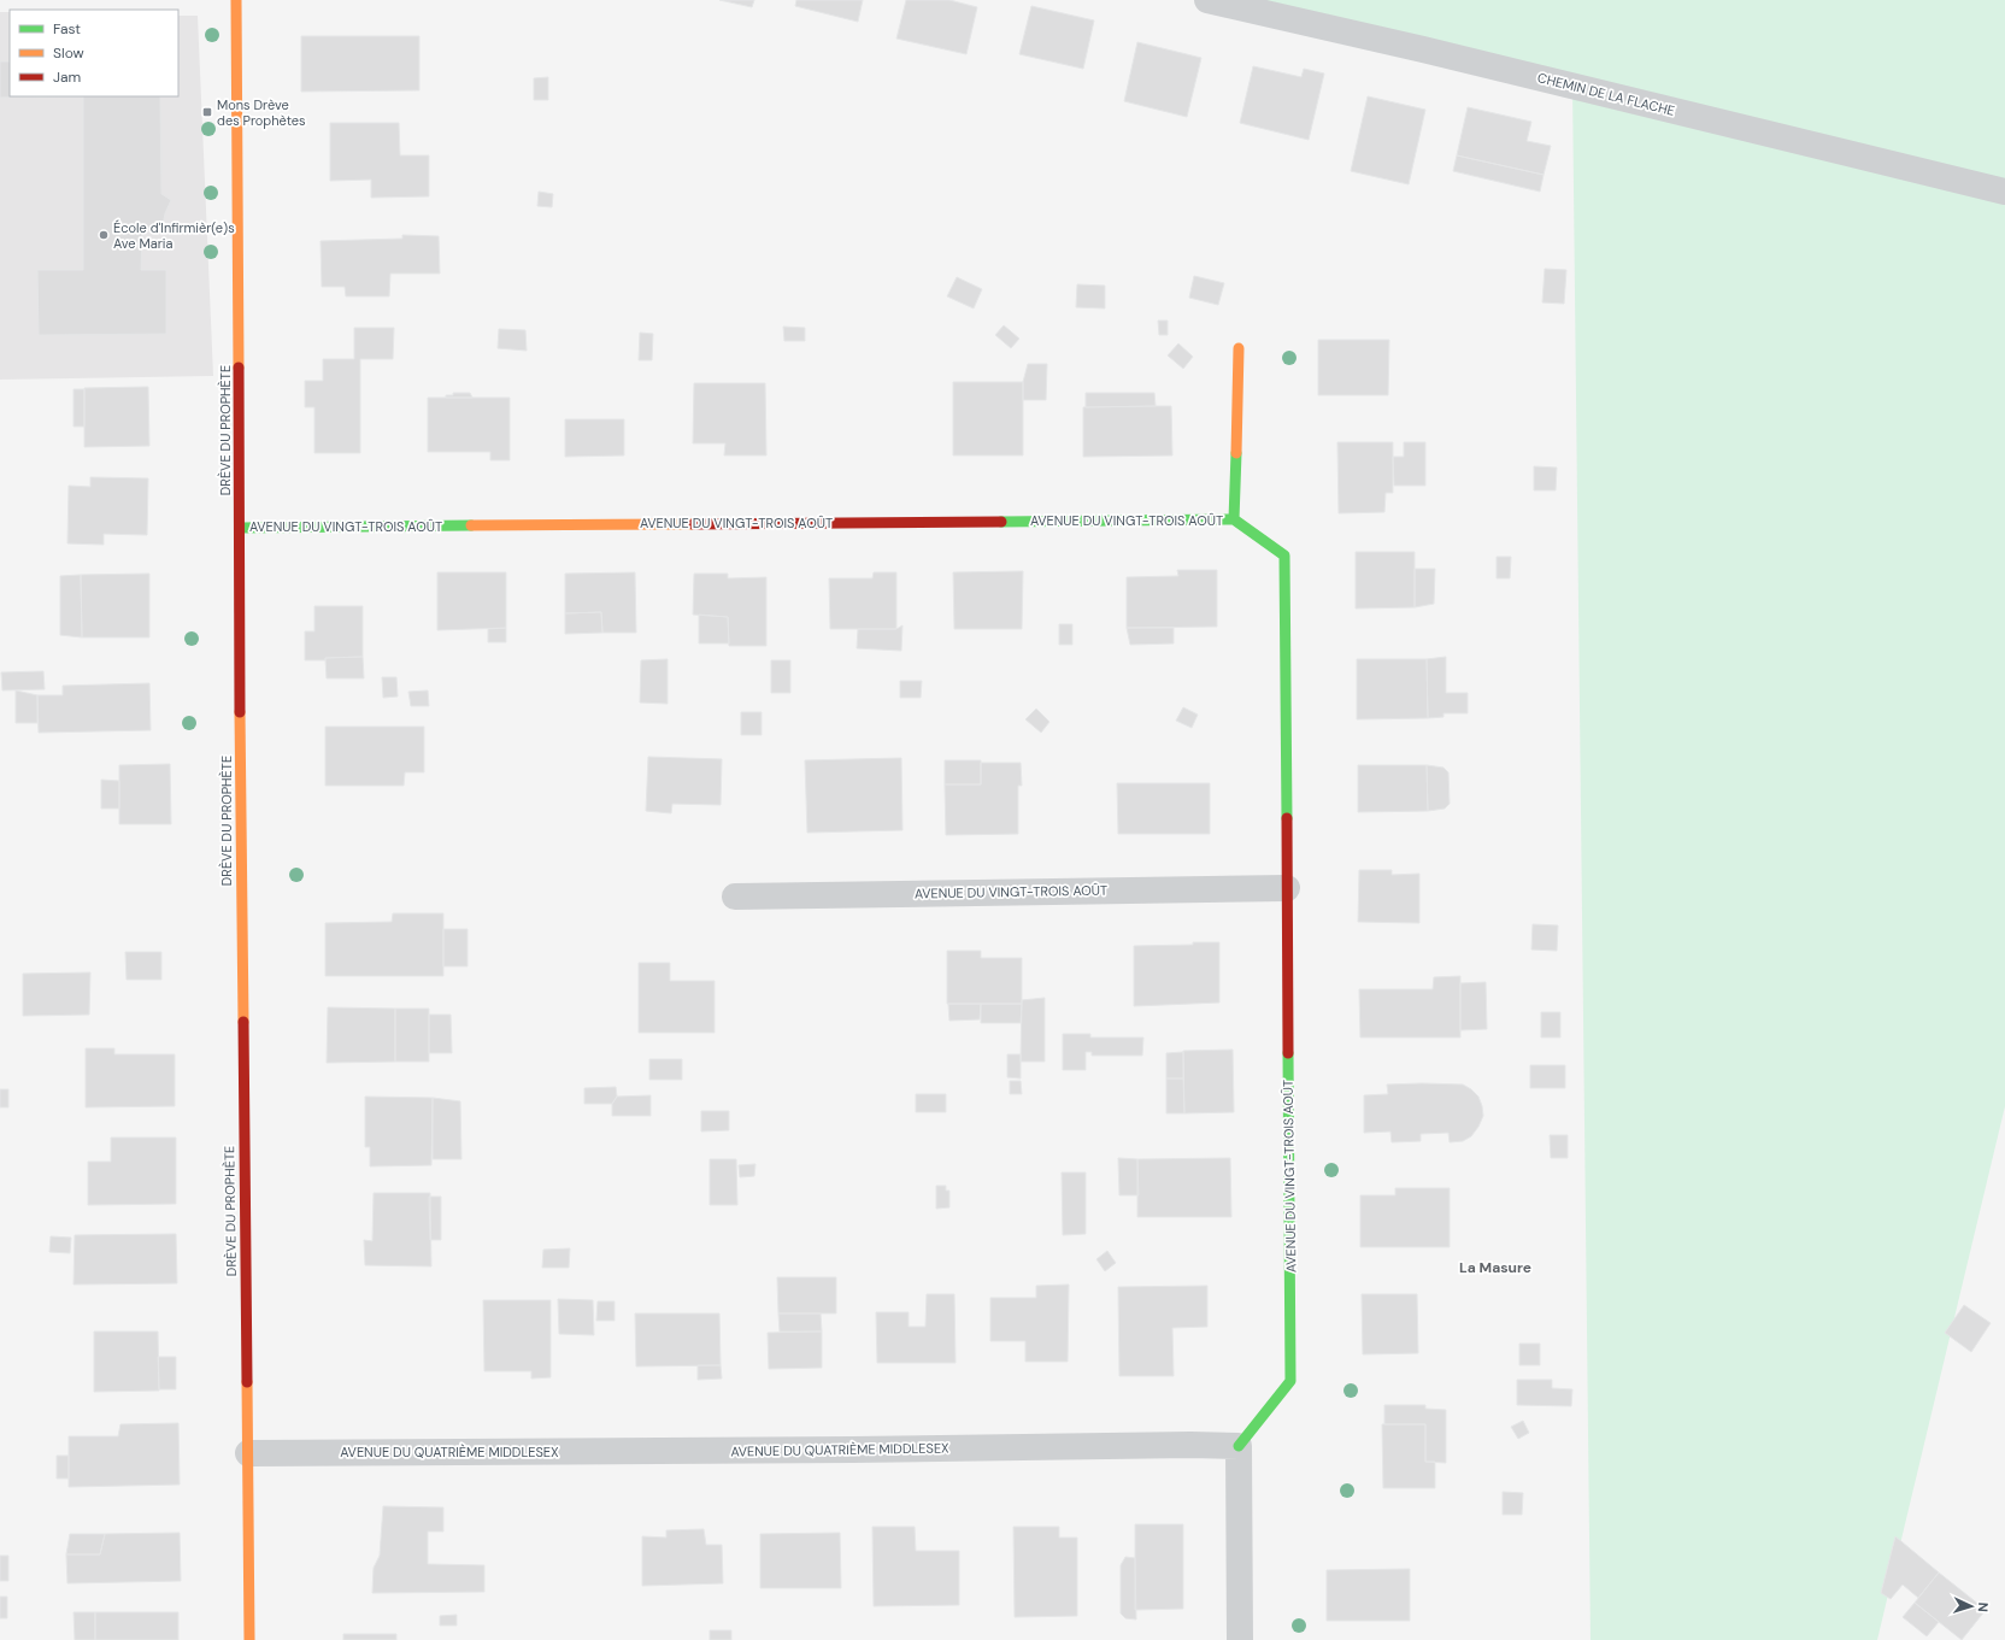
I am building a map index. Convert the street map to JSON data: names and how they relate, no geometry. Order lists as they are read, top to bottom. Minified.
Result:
{"streets":{"street":["CHEMIN DE LA FLACHE","DRÈVE DU PROPHÈTE","AVENUE DU VINGT-TROIS AOÛT","AVENUE DU QUATRIÈME MIDDLESEX"]},"crossings":[["DRÈVE DU PROPHÈTE","AVENUE DU VINGT-TROIS AOÛT"],["DRÈVE DU PROPHÈTE","AVENUE DU QUATRIÈME MIDDLESEX"],["AVENUE DU VINGT-TROIS AOÛT","AVENUE DU QUATRIÈME MIDDLESEX"]],"districts":["La Masure"],"places":{"transit":["Mons Drève des Prophètes"],"other":["École d'Infirmièr(e)s Ave Maria"]},"legend":["Fast","Slow","Jam"],"north":"right"}
